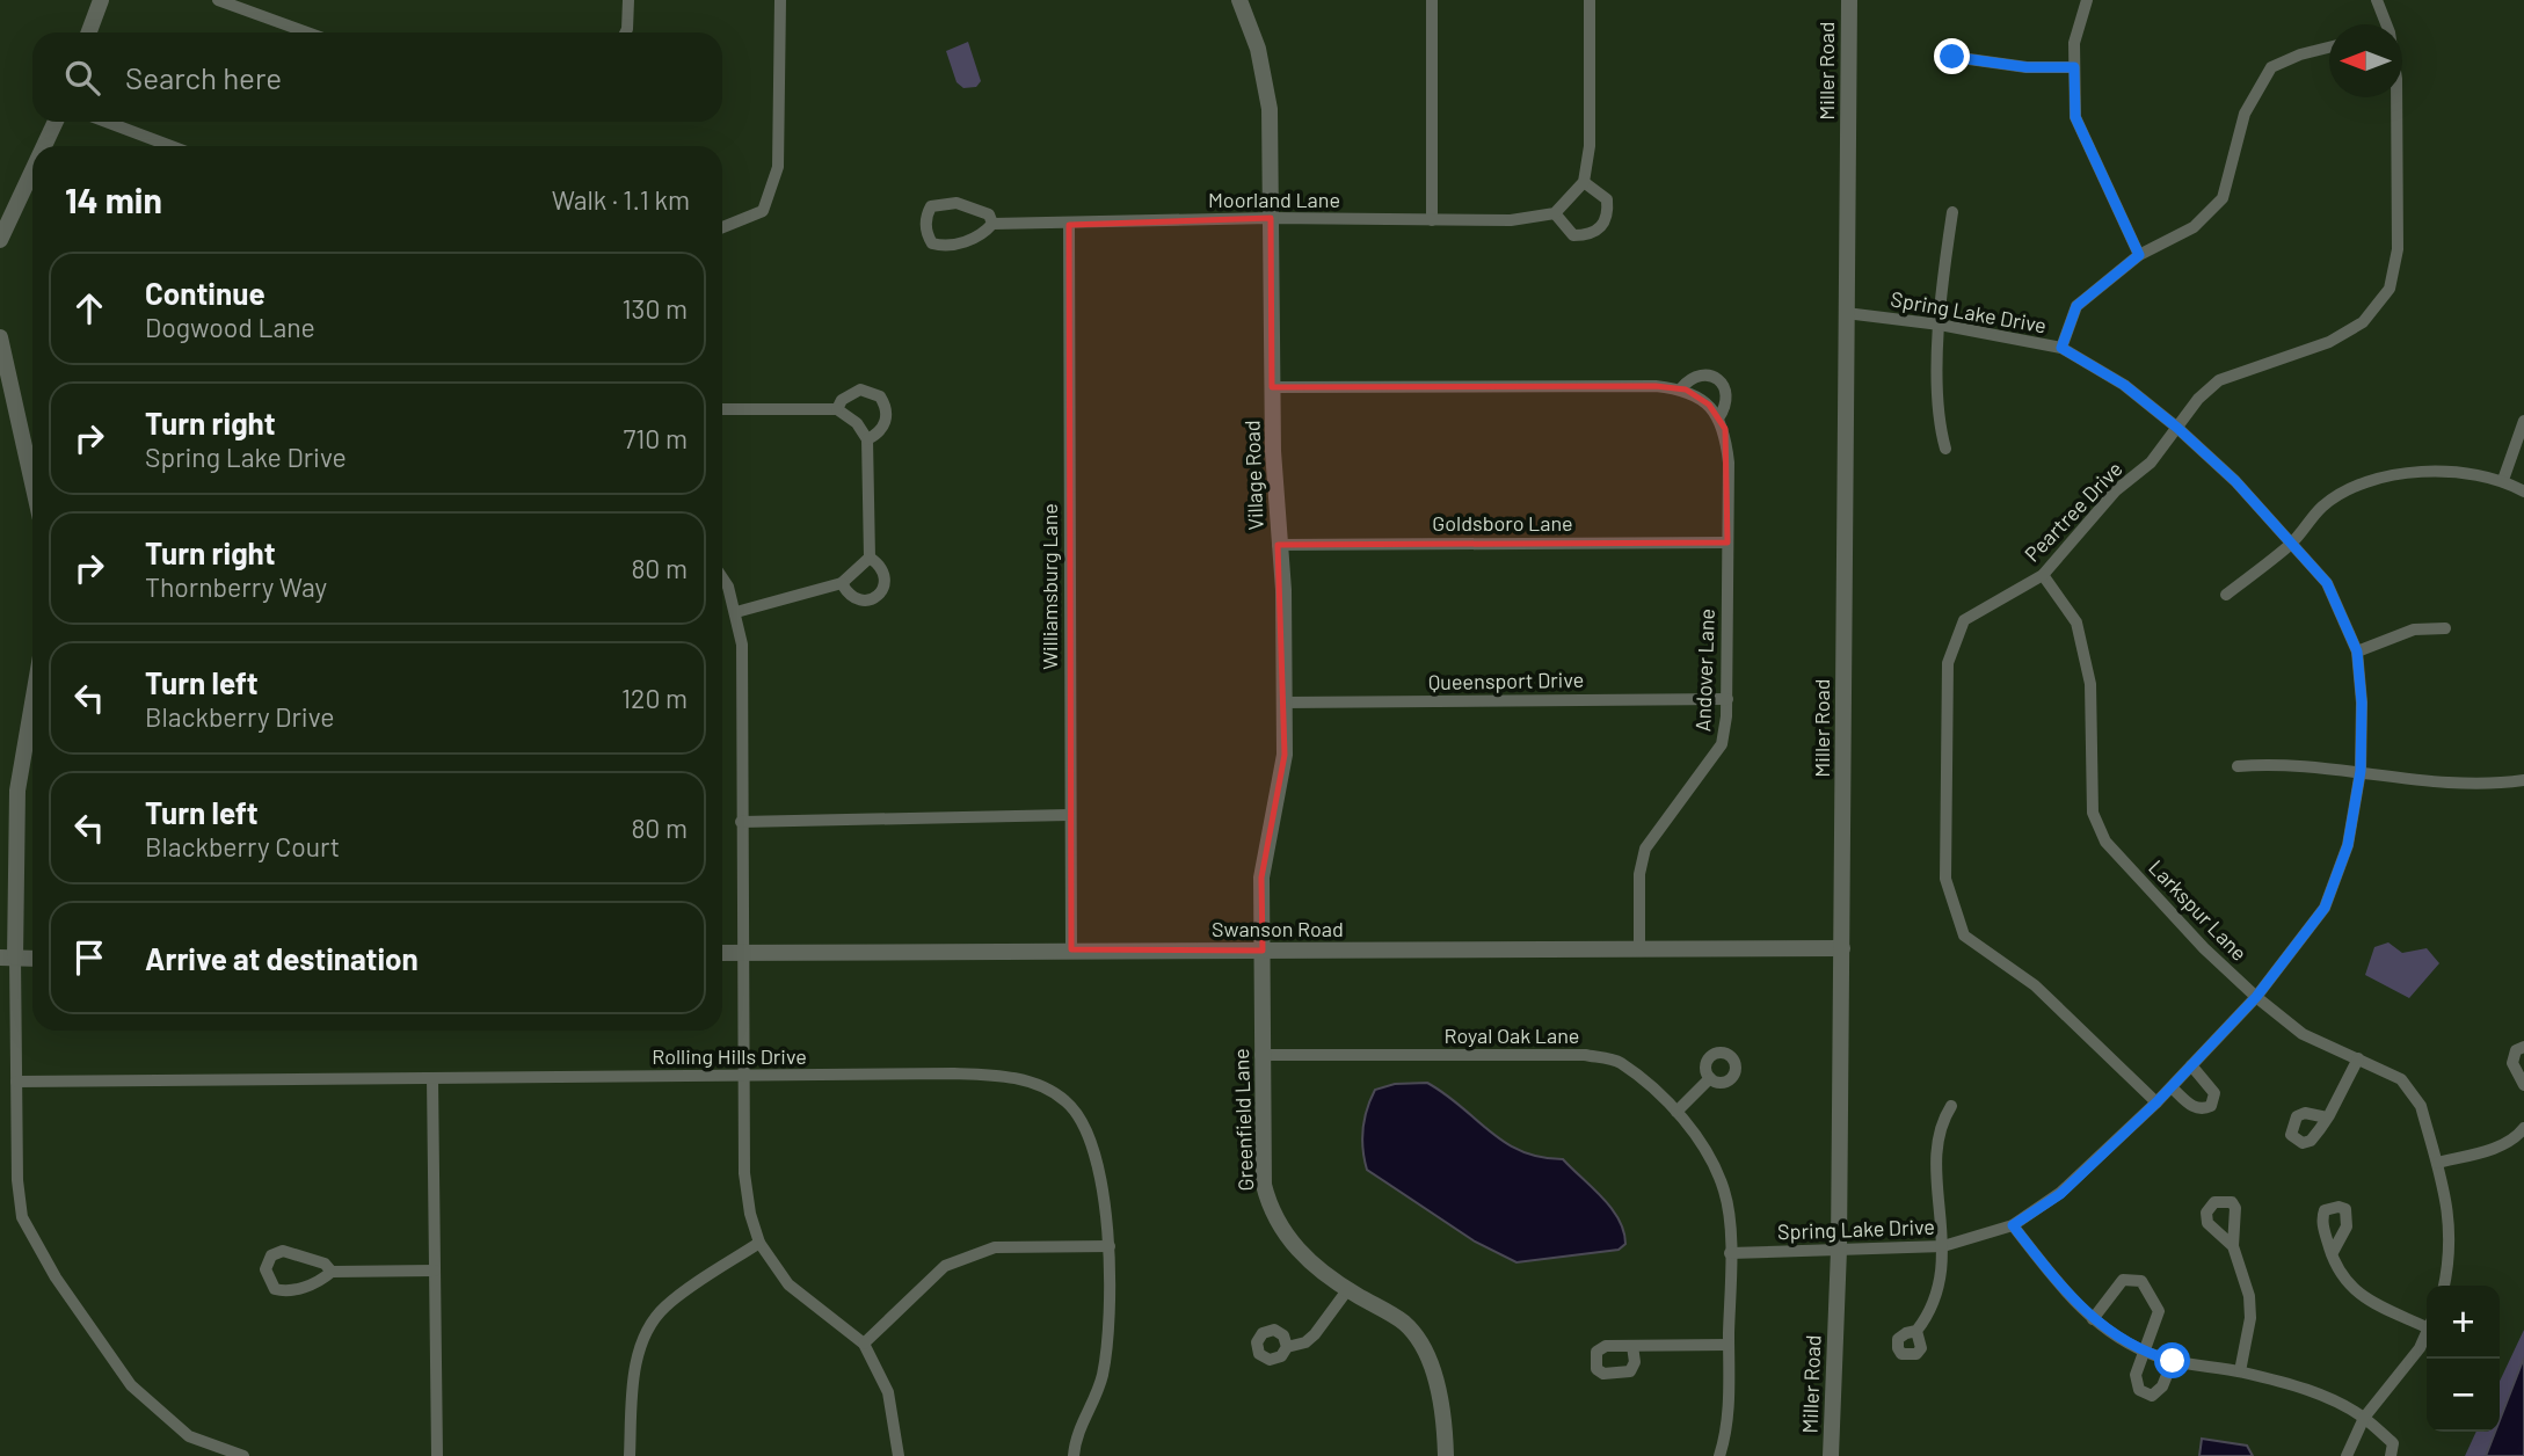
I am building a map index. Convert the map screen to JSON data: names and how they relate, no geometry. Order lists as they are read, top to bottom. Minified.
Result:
{"streets":{"street":["Miller Road","Moorland Lane","Spring Lake Drive","Village Road","Peartree Drive","Goldsboro Lane","Williamsburg Lane","Andover Lane","Queensport Drive","Larkspur Lane","Swanson Road","Royal Oak Lane","Rolling Hills Drive","Greenfield Lane"]},"crossings":[["Miller Road","Spring Lake Drive"],["Miller Road","Swanson Road"],["Moorland Lane","Village Road"],["Moorland Lane","Williamsburg Lane"],["Spring Lake Drive","Peartree Drive"],["Spring Lake Drive","Larkspur Lane"],["Spring Lake Drive","Royal Oak Lane"],["Village Road","Goldsboro Lane"],["Village Road","Andover Lane"],["Village Road","Queensport Drive"],["Village Road","Swanson Road"],["Village Road","Greenfield Lane"],["Peartree Drive","Larkspur Lane"],["Goldsboro Lane","Andover Lane"],["Williamsburg Lane","Swanson Road"],["Andover Lane","Queensport Drive"],["Andover Lane","Swanson Road"],["Swanson Road","Greenfield Lane"],["Royal Oak Lane","Greenfield Lane"]],"north":"left","page":{"search":"Search here","heading":["14 min","Walk · 1.1 km"],"list":[["Continue","Dogwood Lane","130 m"],["Turn right","Spring Lake Drive","710 m"],["Turn right","Thornberry Way","80 m"],["Turn left","Blackberry Drive","120 m"],["Turn left","Blackberry Court","80 m"],"Arrive at destination"],"map_buttons":["+","−"]}}
